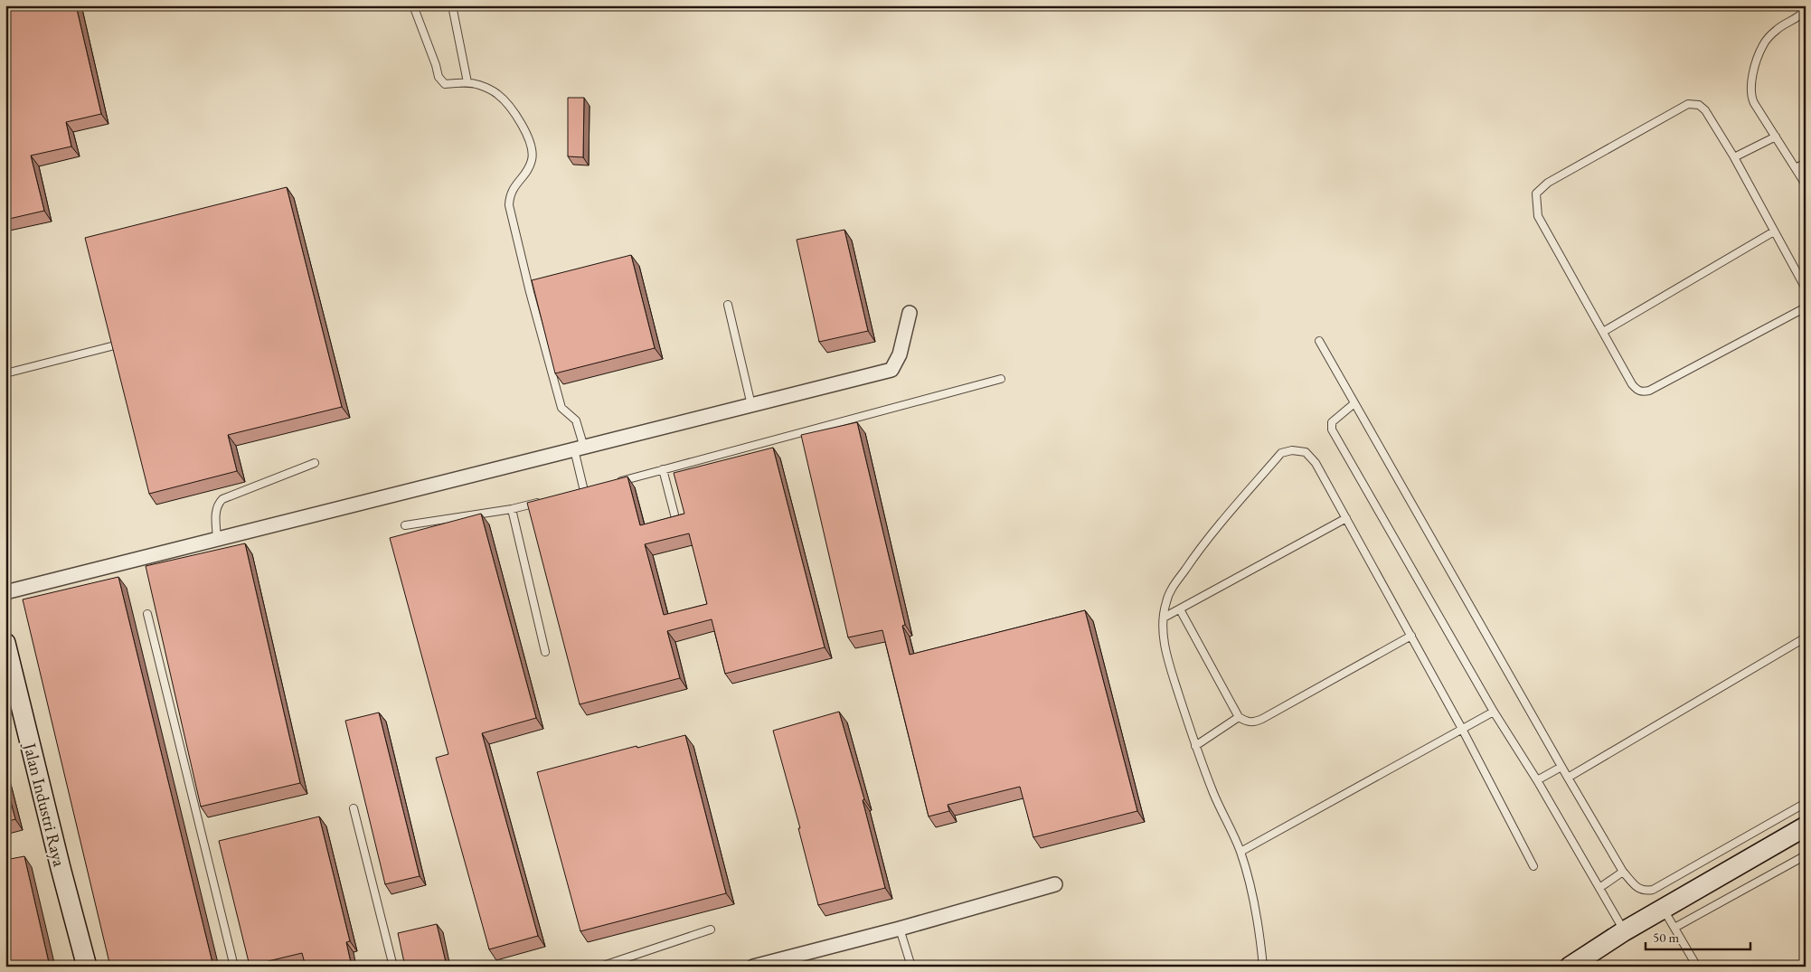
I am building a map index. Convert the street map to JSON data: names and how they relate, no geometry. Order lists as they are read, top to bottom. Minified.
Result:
{"streets":{"street":["Jalan Industri Raya"]},"scale_bar":"50 m"}
